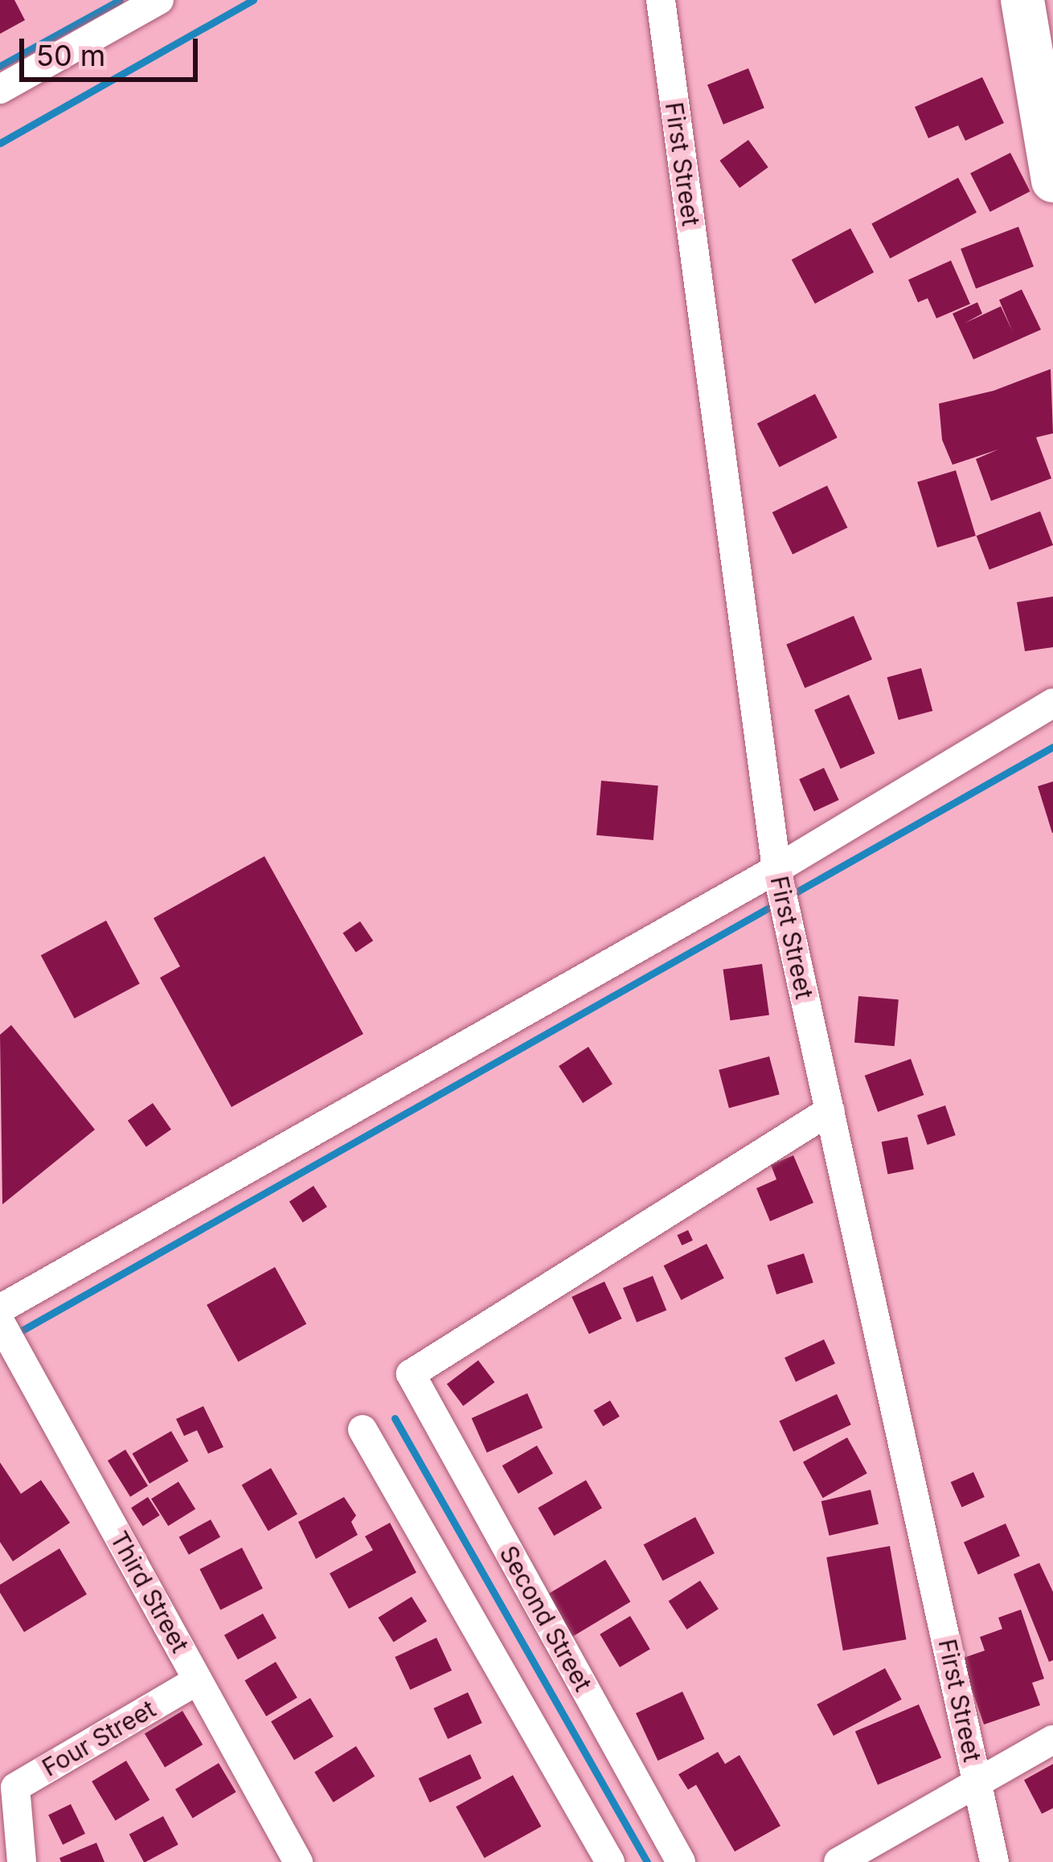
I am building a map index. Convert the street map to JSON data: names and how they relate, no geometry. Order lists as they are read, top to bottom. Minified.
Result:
{"streets":{"street":["First Street","Third Street","Second Street","Four Street"]},"crossings":[["First Street","Second Street"],["Third Street","Four Street"]],"scale_bar":"50 m"}
